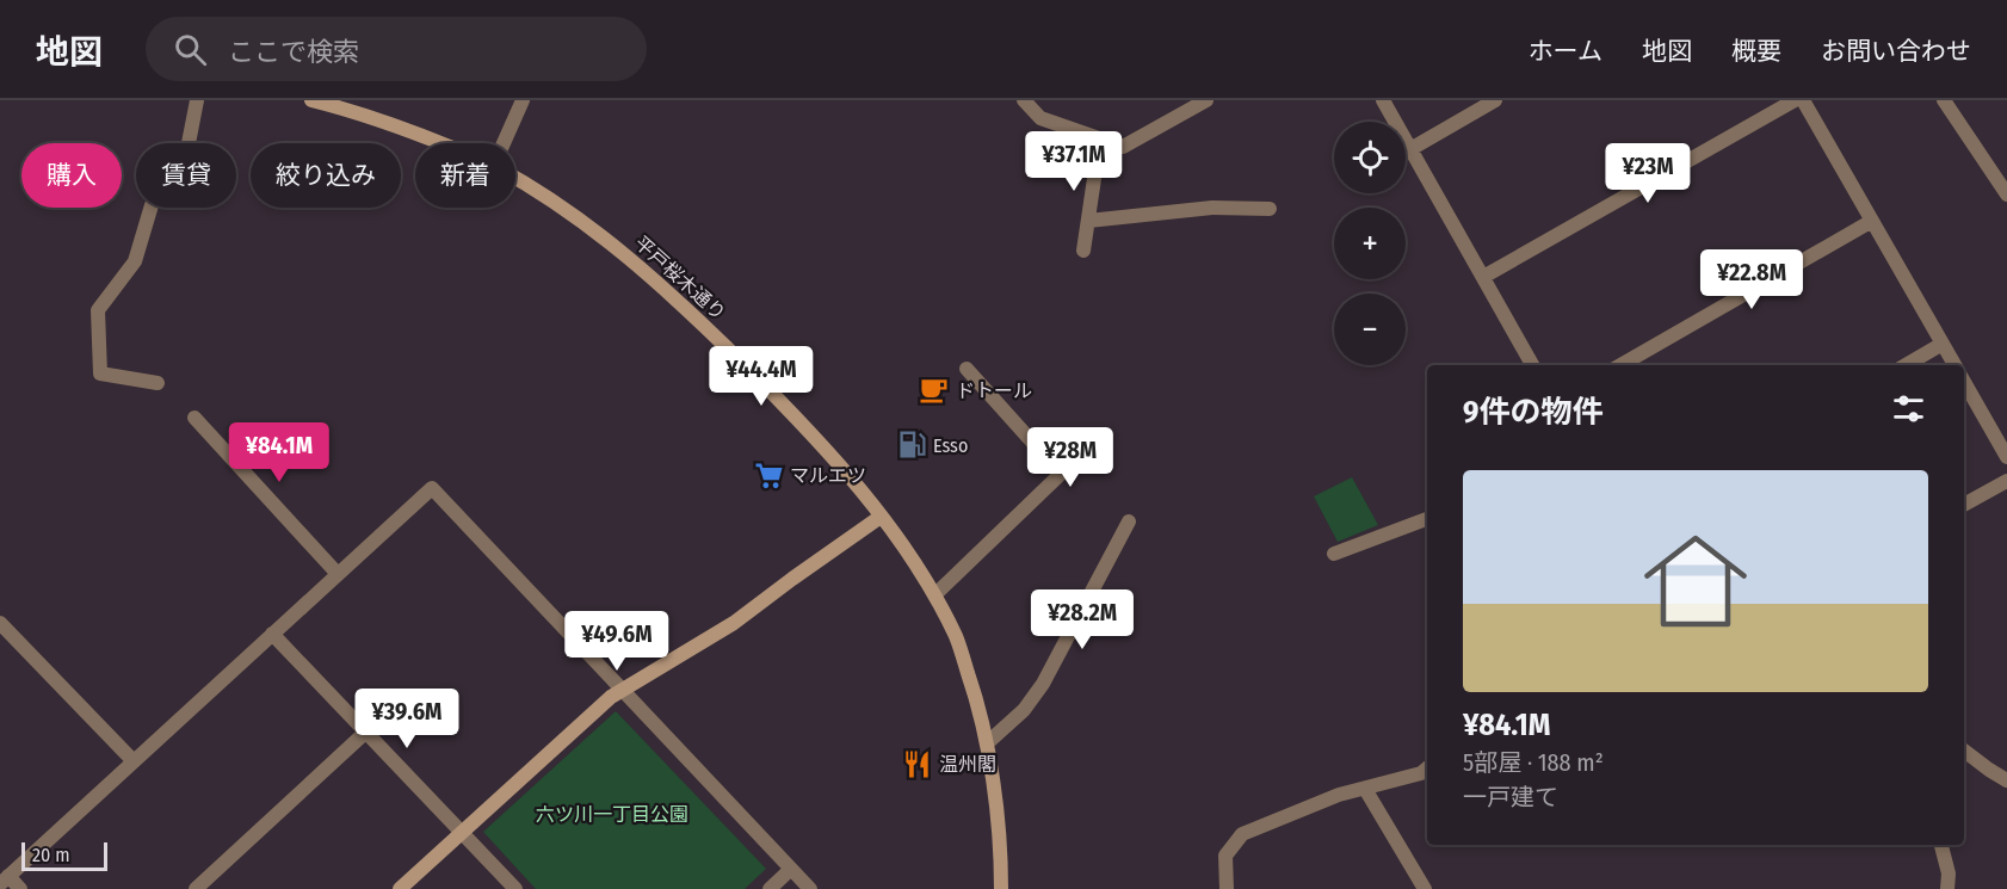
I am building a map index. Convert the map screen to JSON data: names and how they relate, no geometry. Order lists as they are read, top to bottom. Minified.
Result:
{"streets":{"main road":["平戸桜木通り"]},"parks":["六ツ川一丁目公園"],"places":{"cafe":["ドトール"],"fuel station":["Esso"],"supermarket":["マルエツ"],"restaurant":["温州閣"]},"scale_bar":"20 m","page":{"header":"地図","search":"ここで検索","nav":["ホーム","地図","概要","お問い合わせ"],"map_buttons":["+","−"],"price":["¥37.1M","¥23M","¥22.8M","¥44.4M","¥84.1M","¥28M","¥28.2M","¥49.6M","¥39.6M"],"chip":["購入","賃貸","絞り込み","新着"],"heading":"9件の物件","list":[{"name":"¥84.1M","note":"5部屋 · 188 m² · 一戸建て"}],"scale":"20 m"}}
